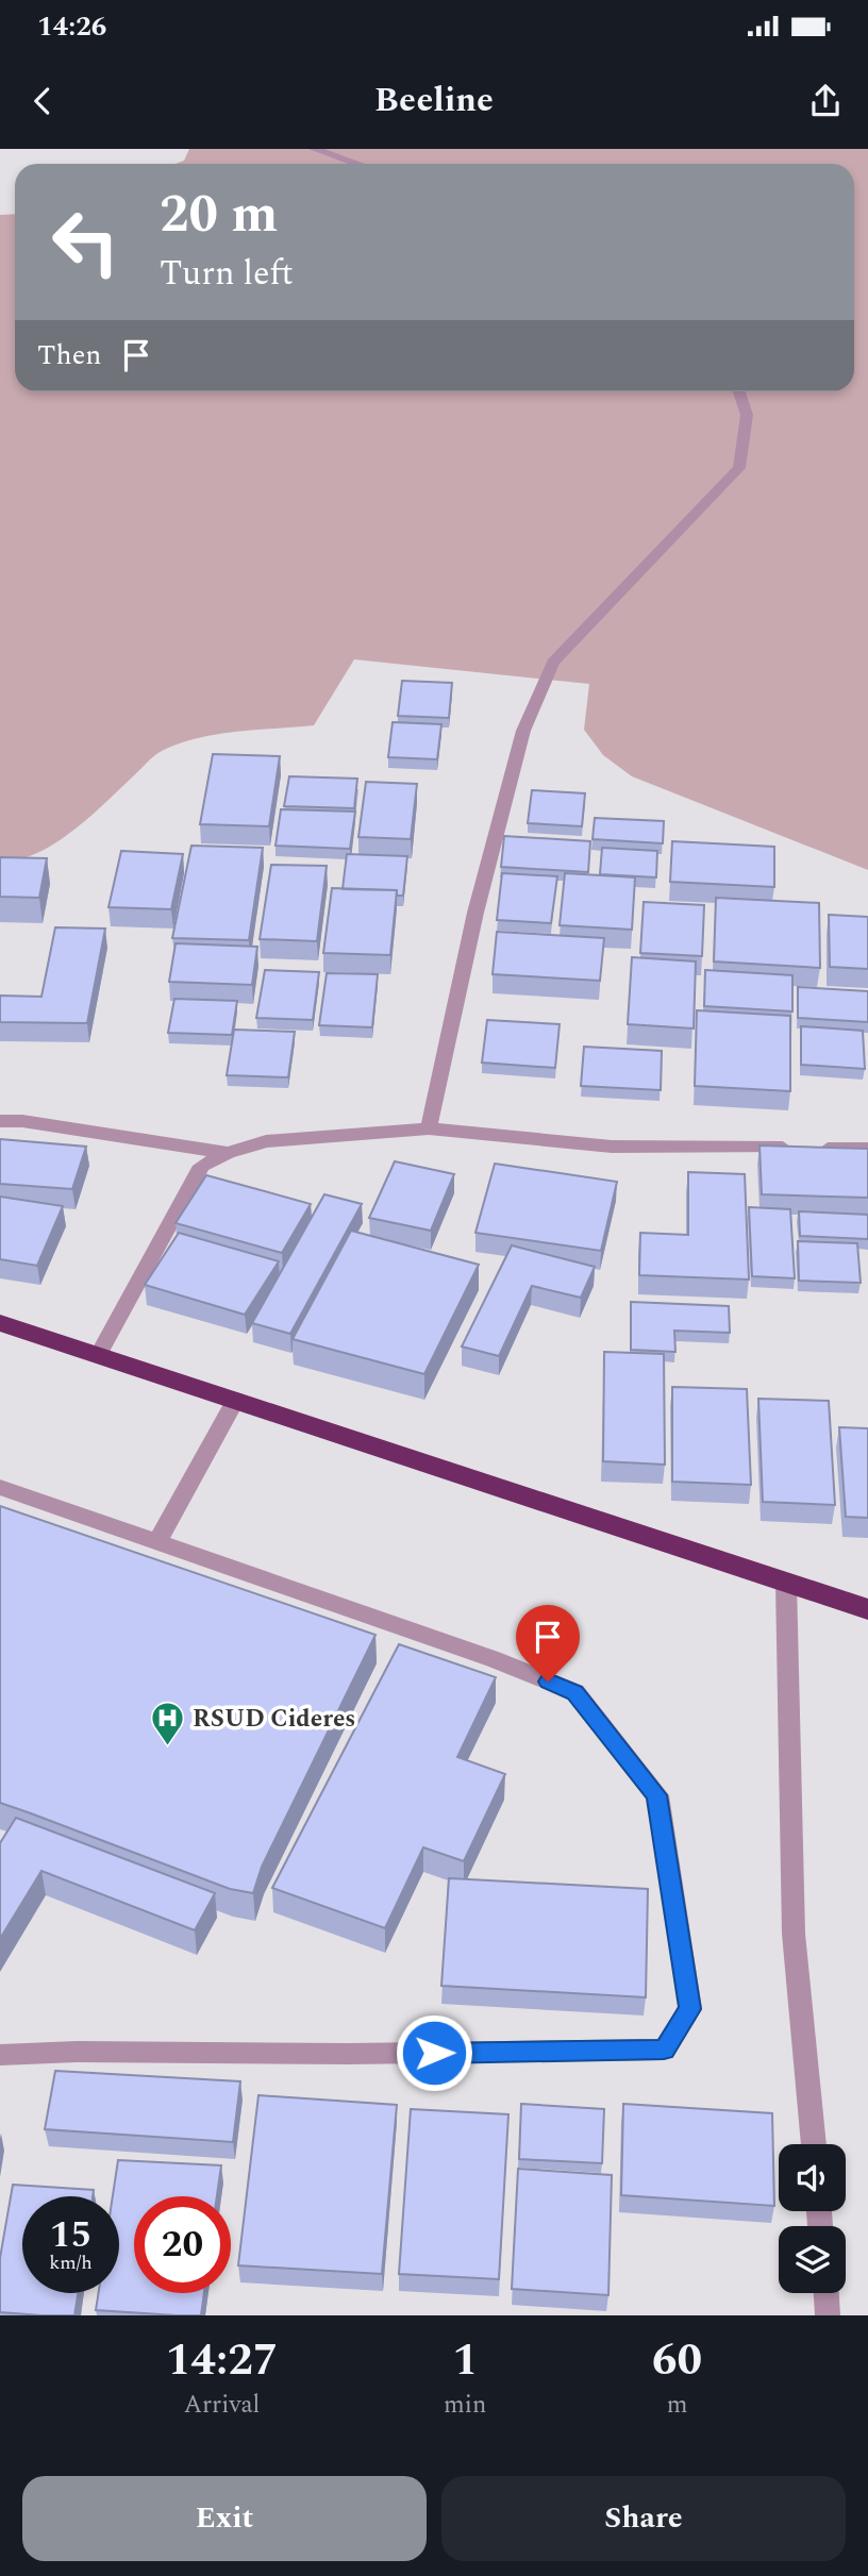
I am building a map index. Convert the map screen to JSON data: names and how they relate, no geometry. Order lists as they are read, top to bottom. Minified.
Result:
{"places":{"hospital":["RSUD Cideres"]},"page":{"status":"14:26","header":"Beeline","turn":["20 m","Turn left"],"then":"Then","speed":"15 km/h","limit":"20","eta":["14:27","Arrival","1","min","60","m"],"buttons":["Exit","Share"]}}
